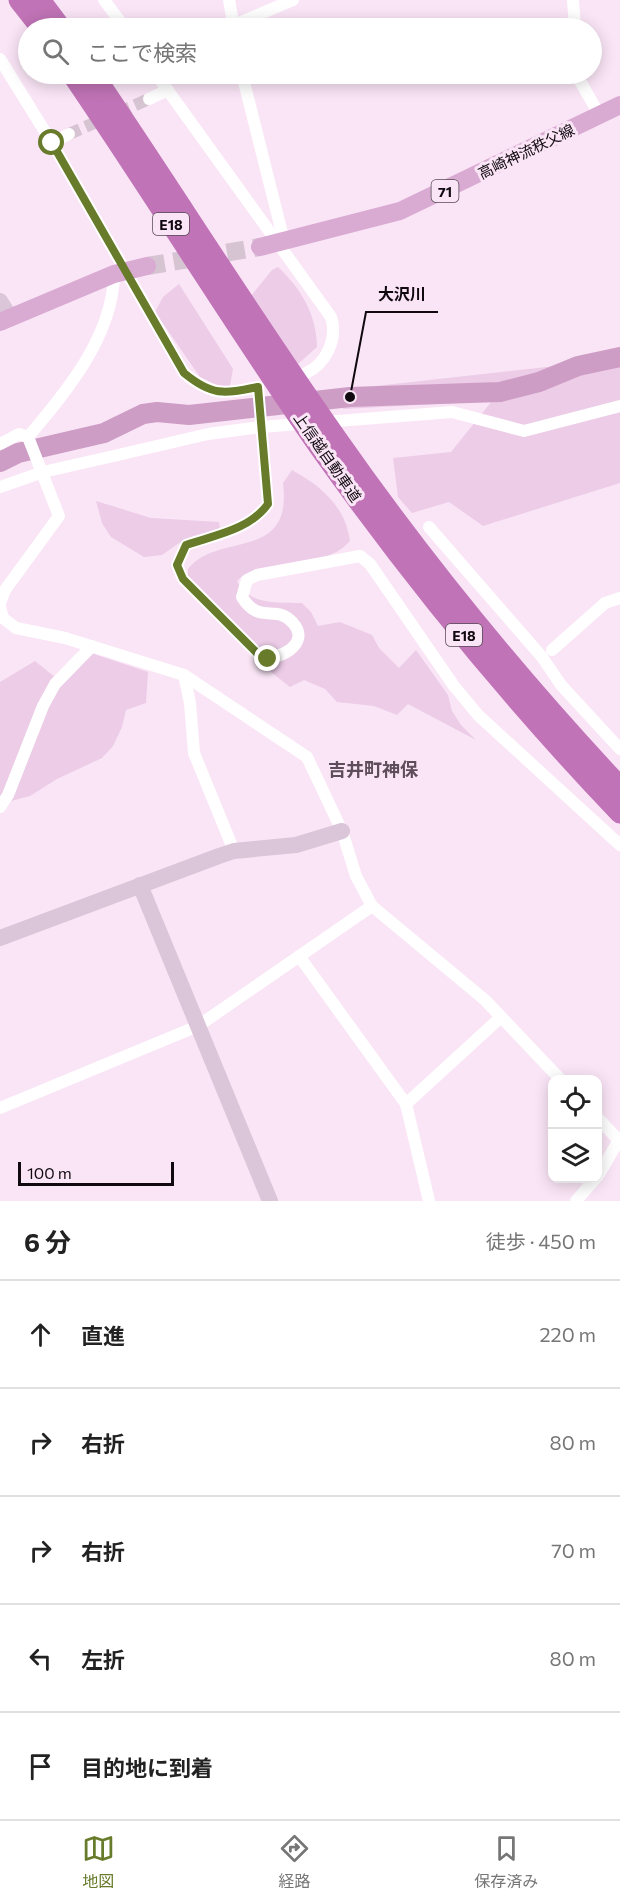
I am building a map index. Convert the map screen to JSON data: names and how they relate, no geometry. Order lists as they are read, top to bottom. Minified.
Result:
{"streets":{"highway":["E18","上信越自動車道"],"main road":["高崎神流秩父線","71"]},"districts":["吉井町神保"],"places":["大沢川"],"scale_bar":"100 m","page":{"search":"ここで検索","scale":"100 m","heading":["6 分","徒歩 · 450 m"],"list":[["直進","220 m"],["右折","80 m"],["右折","70 m"],["左折","80 m"],"目的地に到着"],"nav":["地図","経路","保存済み"]}}
